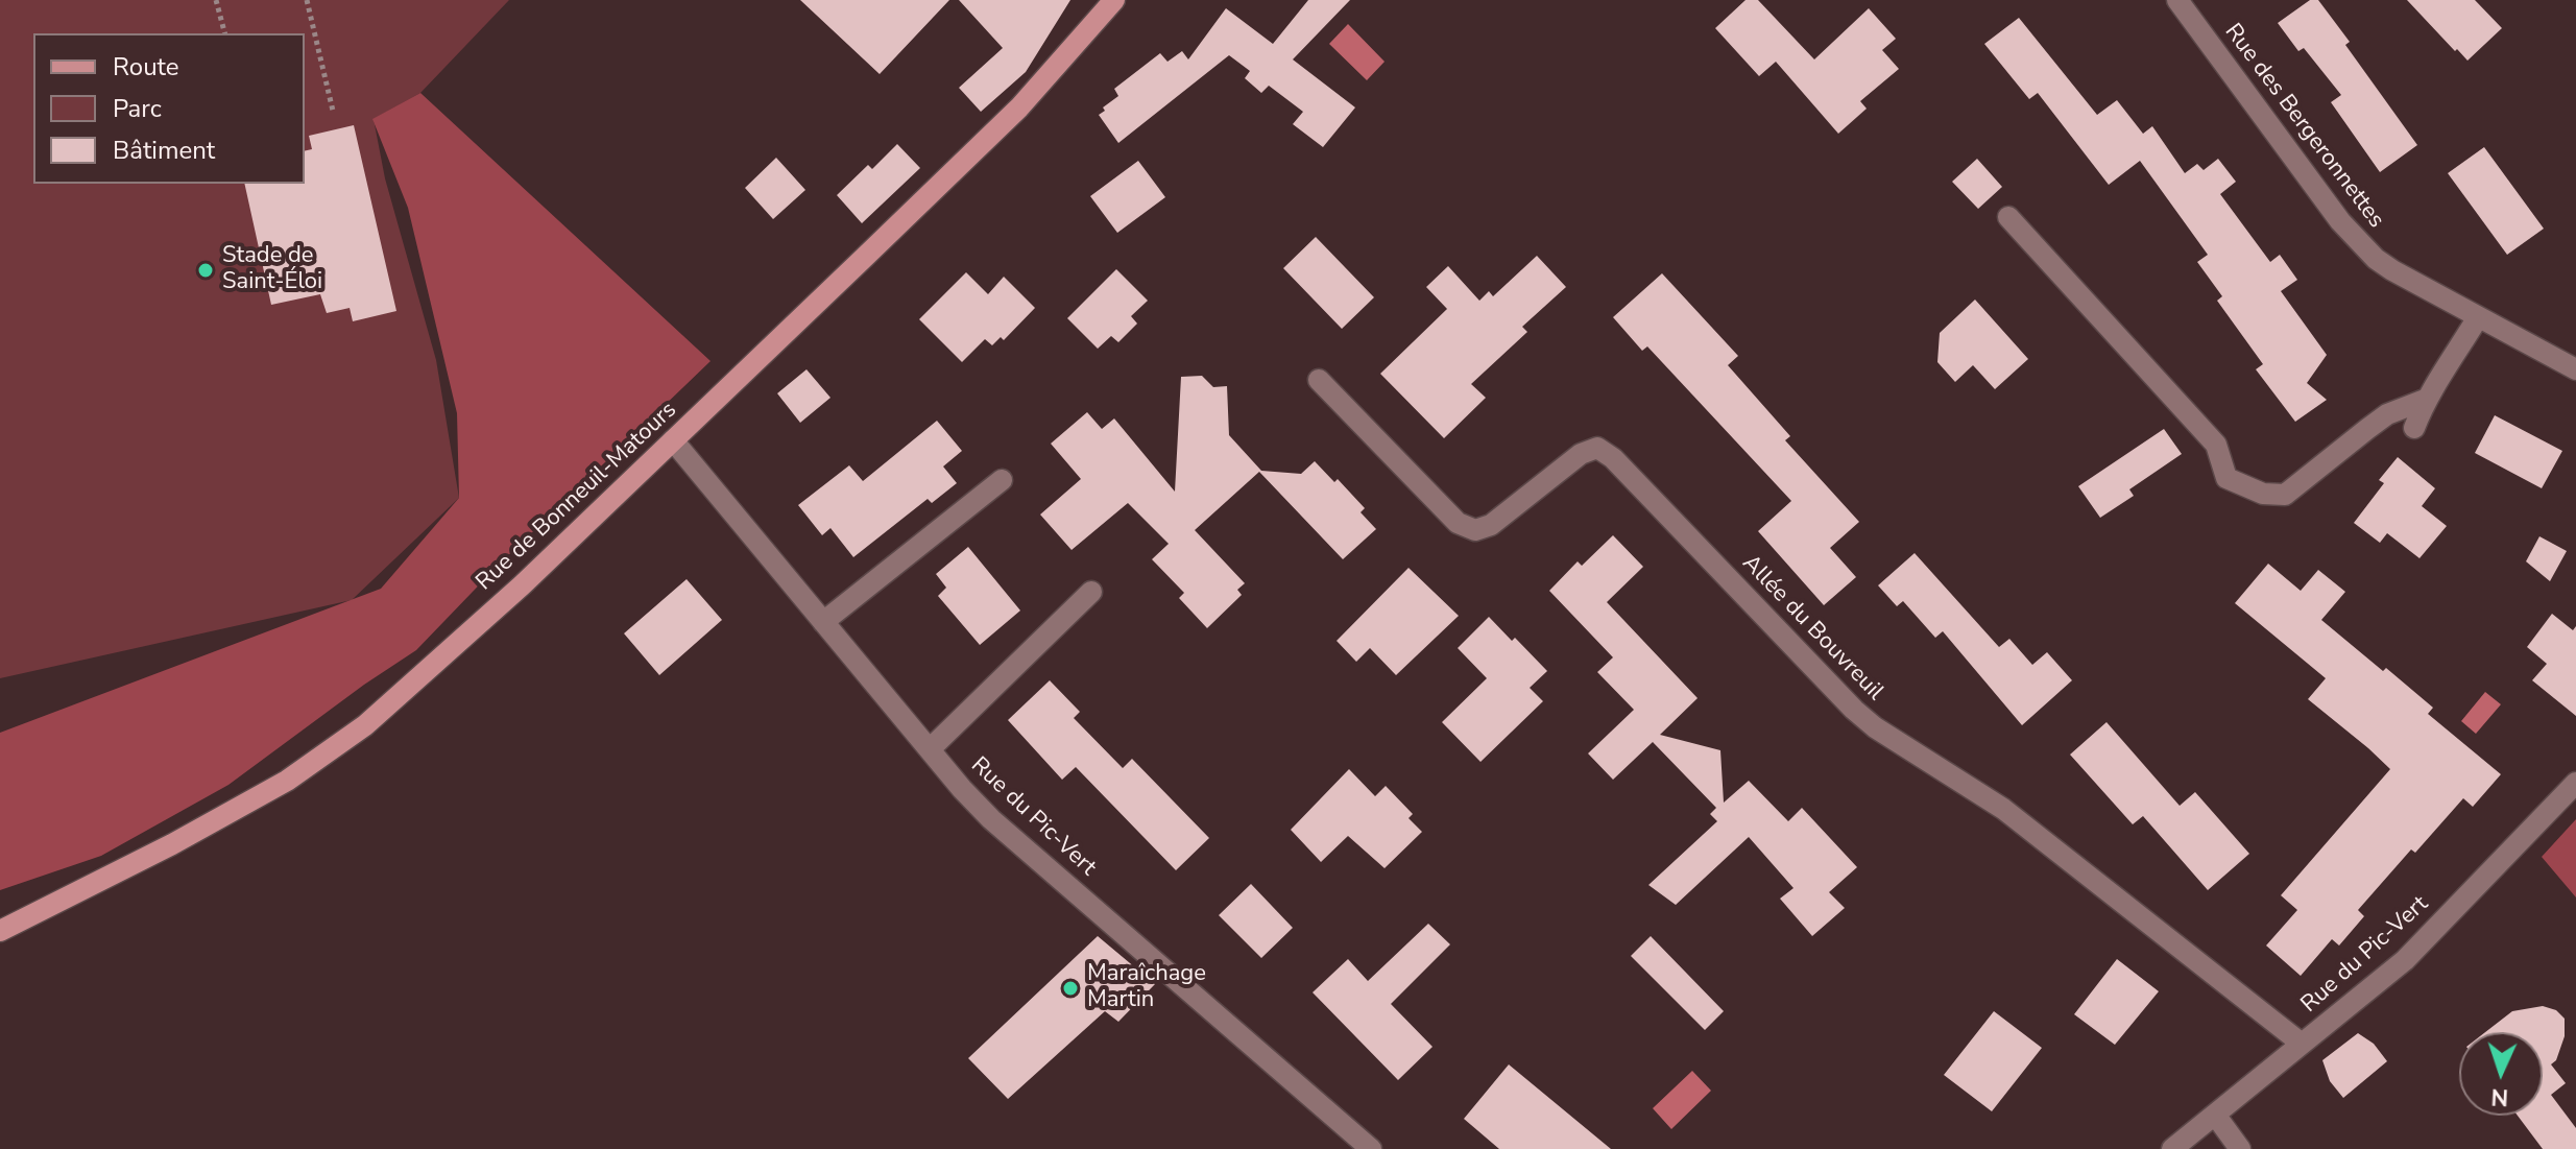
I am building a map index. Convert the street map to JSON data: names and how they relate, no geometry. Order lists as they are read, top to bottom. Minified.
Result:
{"streets":{"main road":["Rue de Bonneuil-Matours"],"street":["Rue des Bergeronnettes","Allée du Bouvreuil","Rue du Pic-Vert"]},"crossings":[["Rue de Bonneuil-Matours","Rue du Pic-Vert"],["Allée du Bouvreuil","Rue du Pic-Vert"]],"places":["Stade de Saint-Éloi","Maraîchage Martin"],"legend":["Route","Parc","Bâtiment"],"north":"bottom"}
